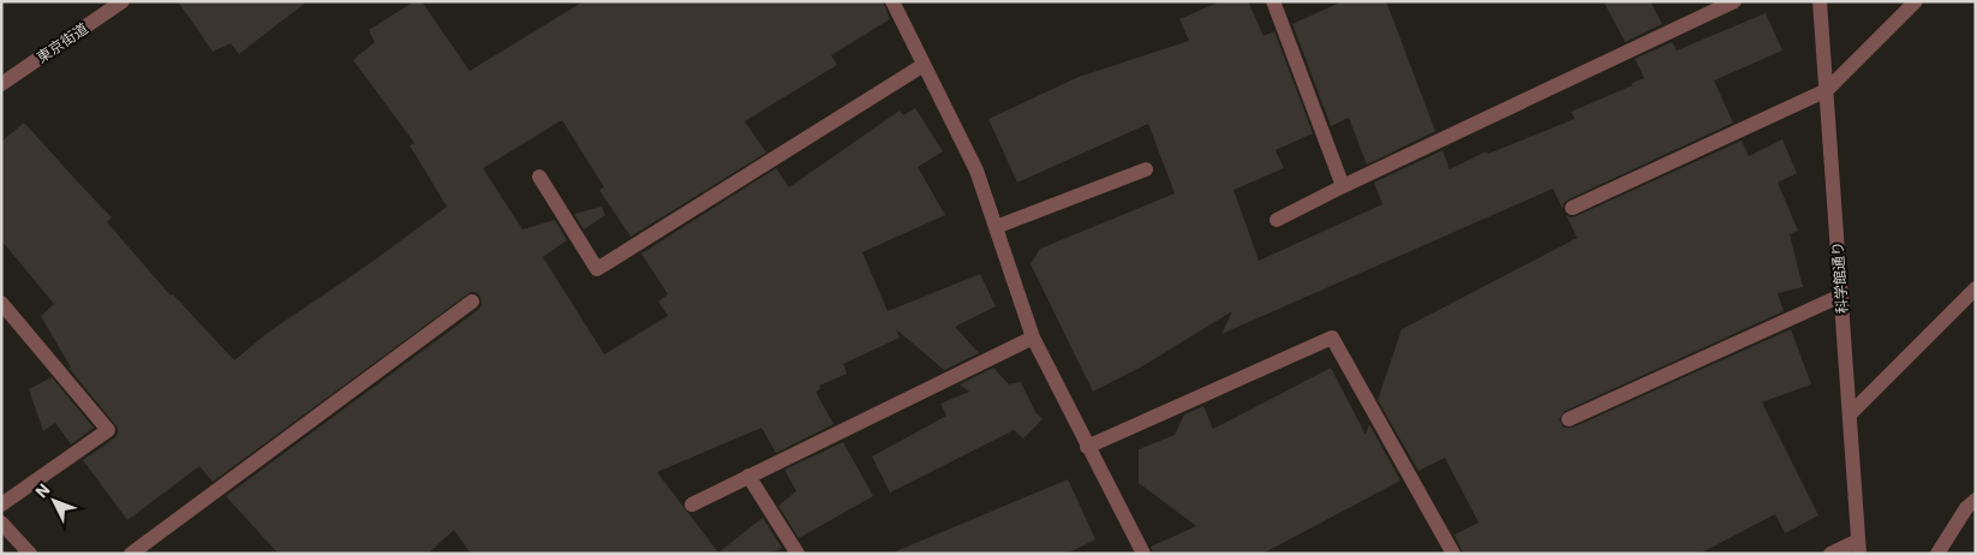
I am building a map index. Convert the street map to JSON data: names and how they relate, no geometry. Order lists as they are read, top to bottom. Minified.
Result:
{"streets":{"street":["東京街道","科学館通り"]},"north":"top left"}
